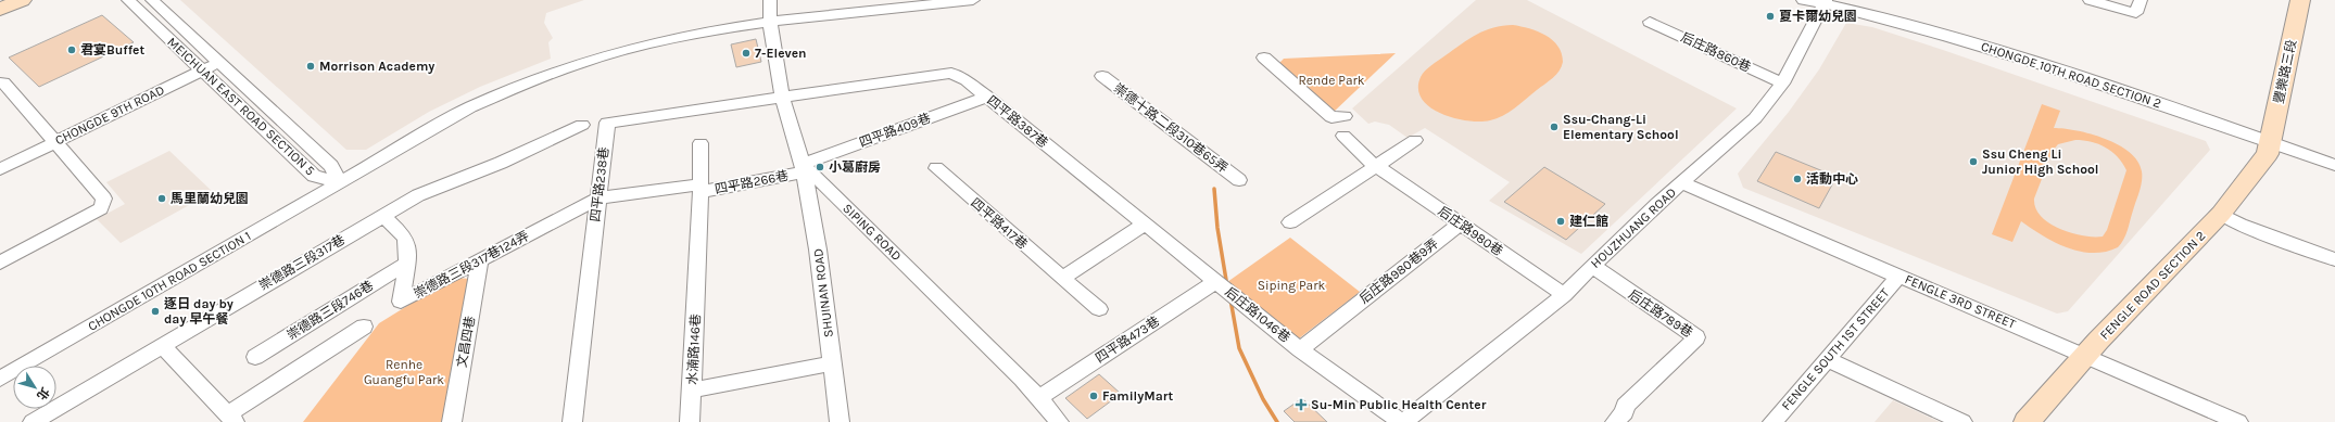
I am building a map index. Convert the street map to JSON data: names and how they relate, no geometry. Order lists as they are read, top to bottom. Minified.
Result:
{"streets":{"street":["后庄路860巷","豐樂路三段","CHONGDE 10TH ROAD SECTION 2","MEICHUAN EAST ROAD SECTION 5","CHONGDE 9TH ROAD","四平路387巷","崇德十路二段310巷65弄","四平路409巷","四平路266巷","四平路238巷","四平路417巷","HOUZHUANG ROAD","后庄路980巷","SIPING ROAD","崇德路三段317巷","崇德路三段317巷124弄","后庄路980巷9弄","CHONGDE 10TH ROAD SECTION 1","FENGLE ROAD SECTION 2","SHUINAN ROAD","FENGLE 3RD STREET","崇德路三段746巷","后庄路789巷","后庄路1046巷","四平路473巷","文昌四巷","水湳路146巷","FENGLE SOUTH 1ST STREET"]},"crossings":[["后庄路860巷","HOUZHUANG ROAD"],["豐樂路三段","CHONGDE 10TH ROAD SECTION 2"],["豐樂路三段","FENGLE ROAD SECTION 2"],["CHONGDE 10TH ROAD SECTION 2","HOUZHUANG ROAD"],["CHONGDE 10TH ROAD SECTION 2","FENGLE ROAD SECTION 2"],["MEICHUAN EAST ROAD SECTION 5","CHONGDE 9TH ROAD"],["MEICHUAN EAST ROAD SECTION 5","CHONGDE 10TH ROAD SECTION 1"],["四平路387巷","四平路409巷"],["四平路387巷","四平路238巷"],["四平路387巷","SIPING ROAD"],["四平路387巷","后庄路1046巷"],["四平路387巷","四平路473巷"],["四平路409巷","四平路266巷"],["四平路409巷","SIPING ROAD"],["四平路409巷","SHUINAN ROAD"],["四平路266巷","四平路238巷"],["四平路266巷","SIPING ROAD"],["四平路266巷","崇德路三段317巷124弄"],["四平路266巷","SHUINAN ROAD"],["四平路266巷","水湳路146巷"],["四平路238巷","SIPING ROAD"],["四平路238巷","崇德路三段317巷124弄"],["HOUZHUANG ROAD","后庄路980巷"],["HOUZHUANG ROAD","FENGLE 3RD STREET"],["HOUZHUANG ROAD","后庄路789巷"],["HOUZHUANG ROAD","后庄路1046巷"],["后庄路980巷","后庄路980巷9弄"],["SIPING ROAD","SHUINAN ROAD"],["SIPING ROAD","四平路473巷"],["崇德路三段317巷124弄","崇德路三段746巷"],["崇德路三段317巷124弄","文昌四巷"],["后庄路980巷9弄","后庄路1046巷"],["FENGLE ROAD SECTION 2","FENGLE 3RD STREET"],["SHUINAN ROAD","水湳路146巷"],["FENGLE 3RD STREET","FENGLE SOUTH 1ST STREET"],["后庄路1046巷","四平路473巷"]],"parks":["Rende Park","Siping Park","Renhe Guangfu Park"],"places":{"other":["夏卡爾幼兒園","君宴Buffet","7-Eleven","Morrison Academy","Ssu-Chang-Li Elementary School","Ssu Cheng Li Junior High School","小葛廚房","活動中心","馬里蘭幼兒園","建仁館","逐日 day by day 早午餐","FamilyMart"],"health":["Su-Min Public Health Center"]},"north":"bottom right"}
